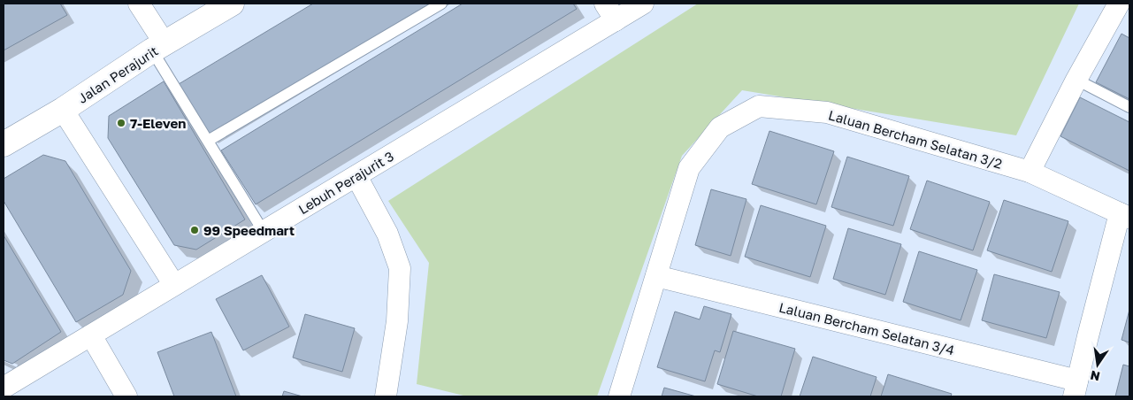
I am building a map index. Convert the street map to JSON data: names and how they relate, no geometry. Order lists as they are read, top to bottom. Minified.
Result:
{"streets":{"street":["Jalan Perajurit","Laluan Bercham Selatan 3/2","Lebuh Perajurit 3","Laluan Bercham Selatan 3/4"]},"crossings":[["Laluan Bercham Selatan 3/2","Laluan Bercham Selatan 3/4"]],"places":["7-Eleven","99 Speedmart"],"north":"bottom"}
